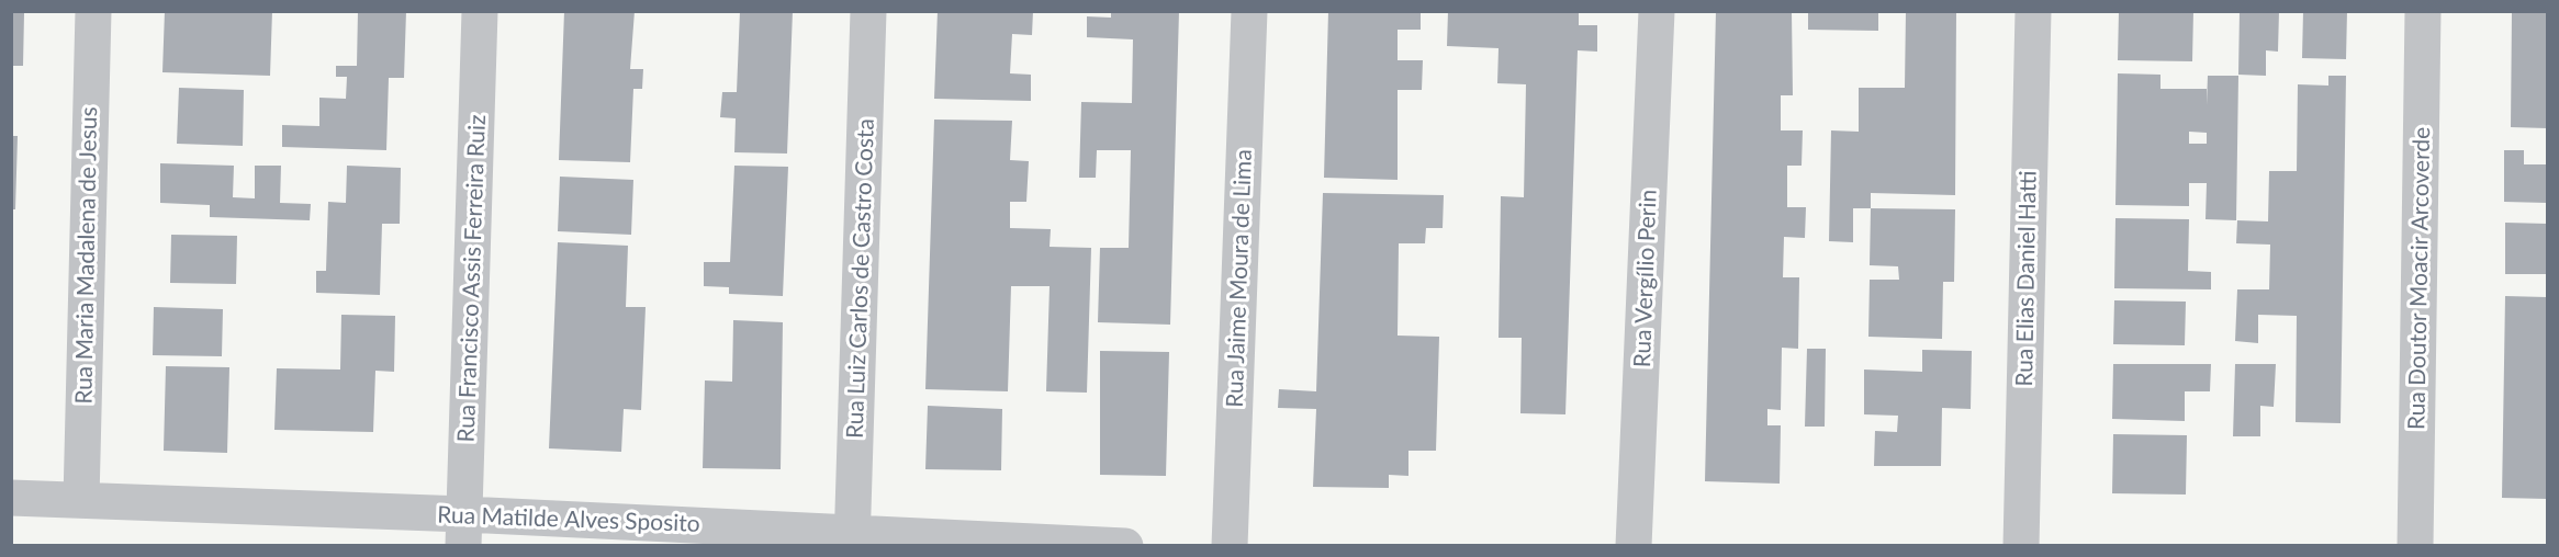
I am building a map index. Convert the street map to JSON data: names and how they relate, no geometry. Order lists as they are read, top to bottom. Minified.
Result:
{"streets":{"street":["Rua Maria Madalena de Jesus","Rua Francisco Assis Ferreira Ruiz","Rua Luiz Carlos de Castro Costa","Rua Jaime Moura de Lima","Rua Vergílio Perin","Rua Elias Daniel Hatti","Rua Doutor Moacir Arcoverde","Rua Matilde Alves Sposito"]},"crossings":[["Rua Maria Madalena de Jesus","Rua Matilde Alves Sposito"],["Rua Francisco Assis Ferreira Ruiz","Rua Matilde Alves Sposito"],["Rua Luiz Carlos de Castro Costa","Rua Matilde Alves Sposito"]]}
